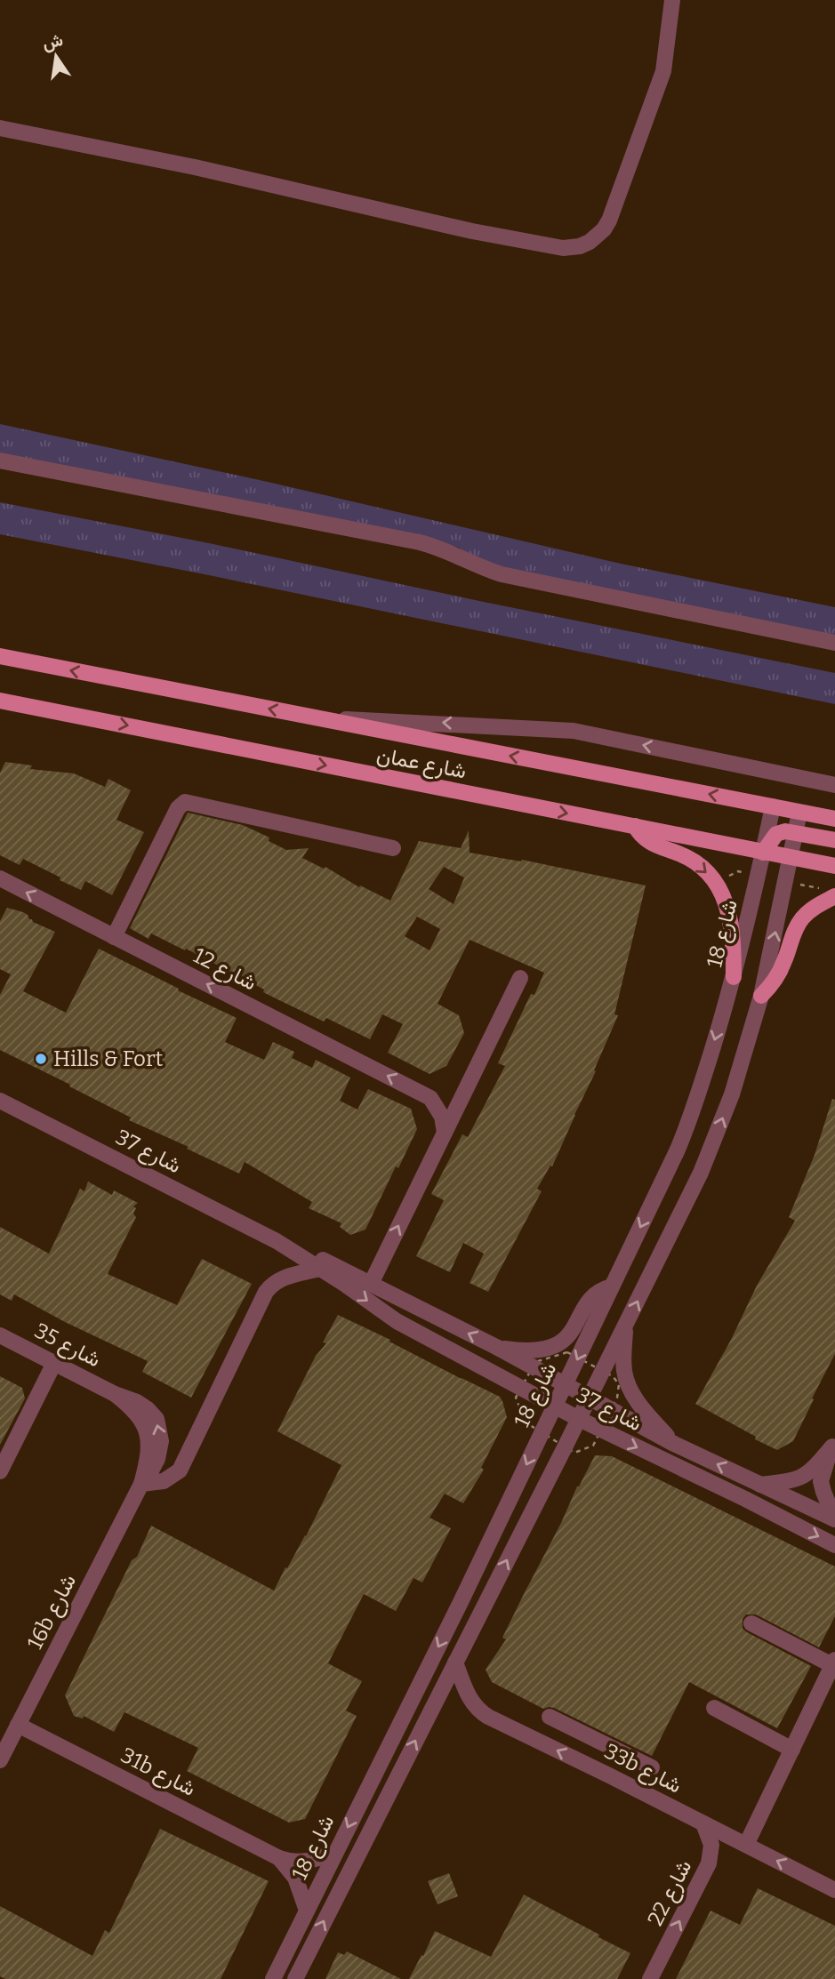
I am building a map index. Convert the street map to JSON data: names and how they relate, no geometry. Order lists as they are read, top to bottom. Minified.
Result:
{"streets":{"main road":["شارع عمان"],"street":["شارع 18","شارع 12","شارع 37","شارع 35","16b شارع","33b شارع","31b شارع","شارع 22"]},"crossings":[["شارع عمان","شارع 18"],["شارع 18","شارع 37"],["شارع 18","33b شارع"],["شارع 18","31b شارع"],["شارع 35","16b شارع"],["16b شارع","31b شارع"],["33b شارع","شارع 22"]],"one_way":["شارع 12","33b شارع","شارع 22"],"places":["Hills & Fort"],"north":"top"}
